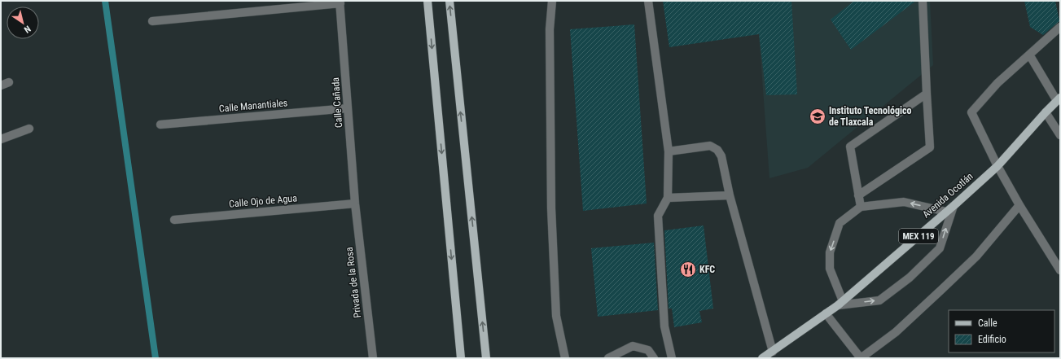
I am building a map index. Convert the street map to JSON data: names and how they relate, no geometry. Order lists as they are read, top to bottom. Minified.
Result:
{"streets":{"main road":["Avenida Ocotlán","MEX 119"],"street":["Calle Cañada","Calle Manantiales","Calle Ojo de Agua","Privada de la Rosa"]},"crossings":[["Calle Cañada","Calle Manantiales"],["Calle Cañada","Calle Ojo de Agua"],["Calle Cañada","Privada de la Rosa"],["Calle Ojo de Agua","Privada de la Rosa"]],"places":{"school or university":["Instituto Tecnológico de Tlaxcala"],"restaurant":["KFC"]},"legend":["Calle","Edificio"],"north":"bottom right"}
